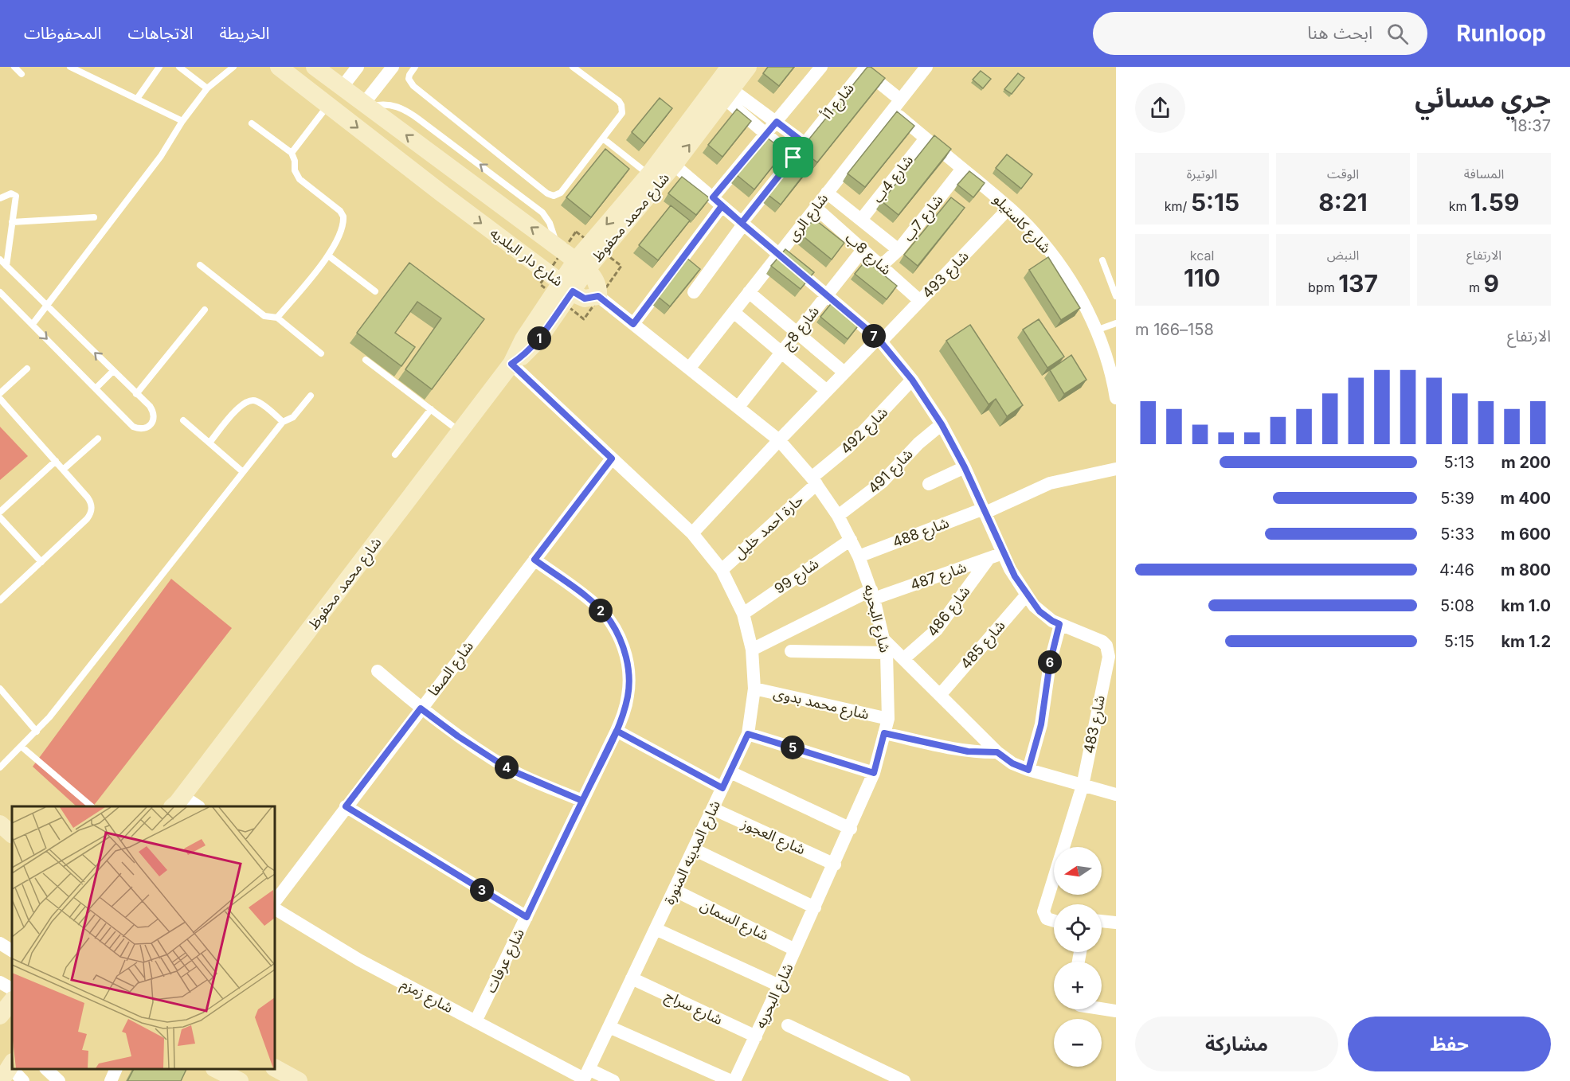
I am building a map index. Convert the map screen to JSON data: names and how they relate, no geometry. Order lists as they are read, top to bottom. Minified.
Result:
{"streets":{"street":["شارع 1أ","شارع 4ب","شارع محمد محفوظ","شارع الرى","شارع 7ب","شارع كاستيلو","شارع 8ب","شارع دار البلديه","شارع 493","شارع 8ج","شارع 492","شارع 491","حارة احمد خليل","شارع 488","شارع 99","شارع 487","شارع 486","شارع البحريه","شارع 485","شارع الصفا","شارع محمد بدوى","شارع 483","شارع العجوز","شارع المدينه المنورة","شارع السمان","شارع عرفات","شارع زمزم","شارع سراج"]},"crossings":[["شارع 1أ","شارع كاستيلو"],["شارع 4ب","شارع كاستيلو"],["شارع محمد محفوظ","شارع دار البلديه"],["شارع محمد محفوظ","شارع المدينه المنورة"],["شارع الرى","شارع كاستيلو"],["شارع الرى","شارع 8ب"],["شارع الرى","شارع البحريه"],["شارع 7ب","شارع كاستيلو"],["شارع 7ب","شارع 8ب"],["شارع كاستيلو","شارع 493"],["شارع 8ب","شارع 493"],["شارع 8ب","شارع 8ج"],["شارع دار البلديه","شارع البحريه"],["شارع 493","شارع البحريه"],["شارع 493","شارع المدينه المنورة"],["شارع 8ج","شارع البحريه"],["شارع 492","حارة احمد خليل"],["شارع 492","شارع البحريه"],["شارع 491","شارع البحريه"],["حارة احمد خليل","شارع البحريه"],["حارة احمد خليل","شارع المدينه المنورة"],["شارع 488","شارع البحريه"],["شارع 99","شارع البحريه"],["شارع 99","شارع المدينه المنورة"],["شارع 487","شارع 486"],["شارع 487","شارع البحريه"],["شارع 487","شارع المدينه المنورة"],["شارع البحريه","شارع محمد بدوى"],["شارع البحريه","شارع العجوز"],["شارع البحريه","شارع السمان"],["شارع البحريه","شارع سراج"],["شارع الصفا","شارع المدينه المنورة"],["شارع الصفا","شارع عرفات"],["شارع محمد بدوى","شارع المدينه المنورة"],["شارع العجوز","شارع المدينه المنورة"],["شارع المدينه المنورة","شارع السمان"],["شارع المدينه المنورة","شارع زمزم"],["شارع المدينه المنورة","شارع سراج"],["شارع عرفات","شارع زمزم"]],"north":"left","page":{"header":"Runloop","search":"ابحث هنا","nav":["الخريطة","الاتجاهات","المحفوظات"],"heading":["جري مسائي","18:37"],"stats":[["المسافة","1.59 km"],["الوقت","8:21"],["الوتيرة","5:15 /km"],["الارتفاع","9 m"],["النبض","137 bpm"],["kcal","110"]],"chart":["الارتفاع","158–166 m"],"pins":["7","1","2","6","5","4","3"],"list":[{"name":"200 m","note":"5:13"},{"name":"400 m","note":"5:39"},{"name":"600 m","note":"5:33"},{"name":"800 m","note":"4:46"},{"name":"1.0 km","note":"5:08"},{"name":"1.2 km","note":"5:15"}],"map_buttons":["+","−"],"buttons":["حفظ","مشاركة"]}}
